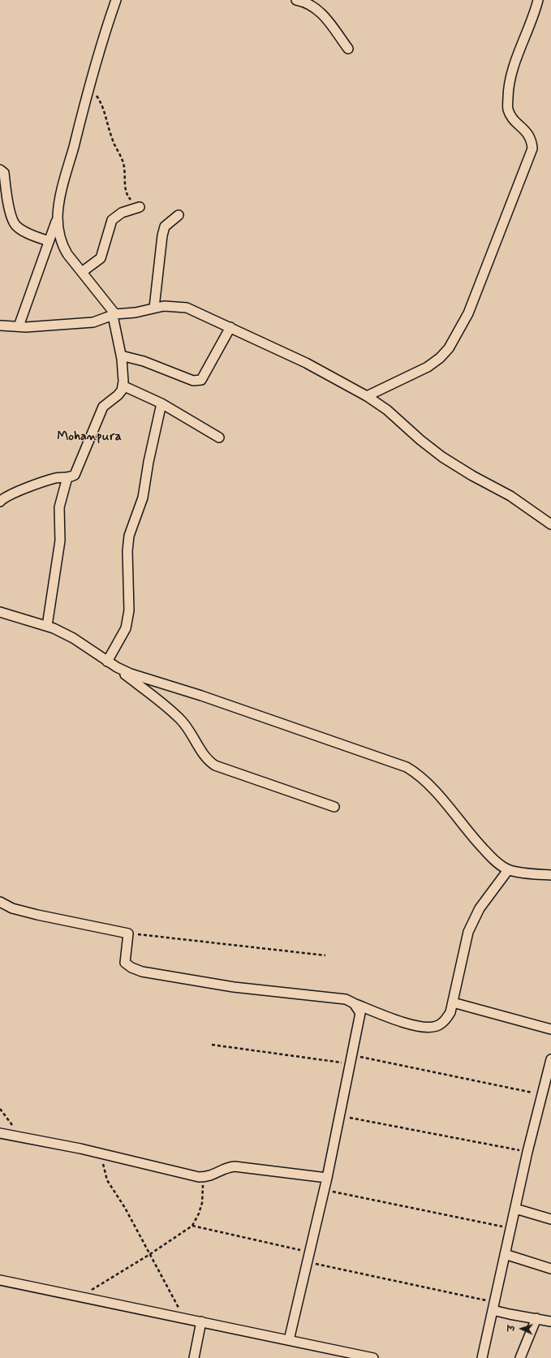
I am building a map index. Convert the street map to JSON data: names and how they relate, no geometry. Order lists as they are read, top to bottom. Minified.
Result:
{"districts":["Mohanpura"],"north":"left"}
